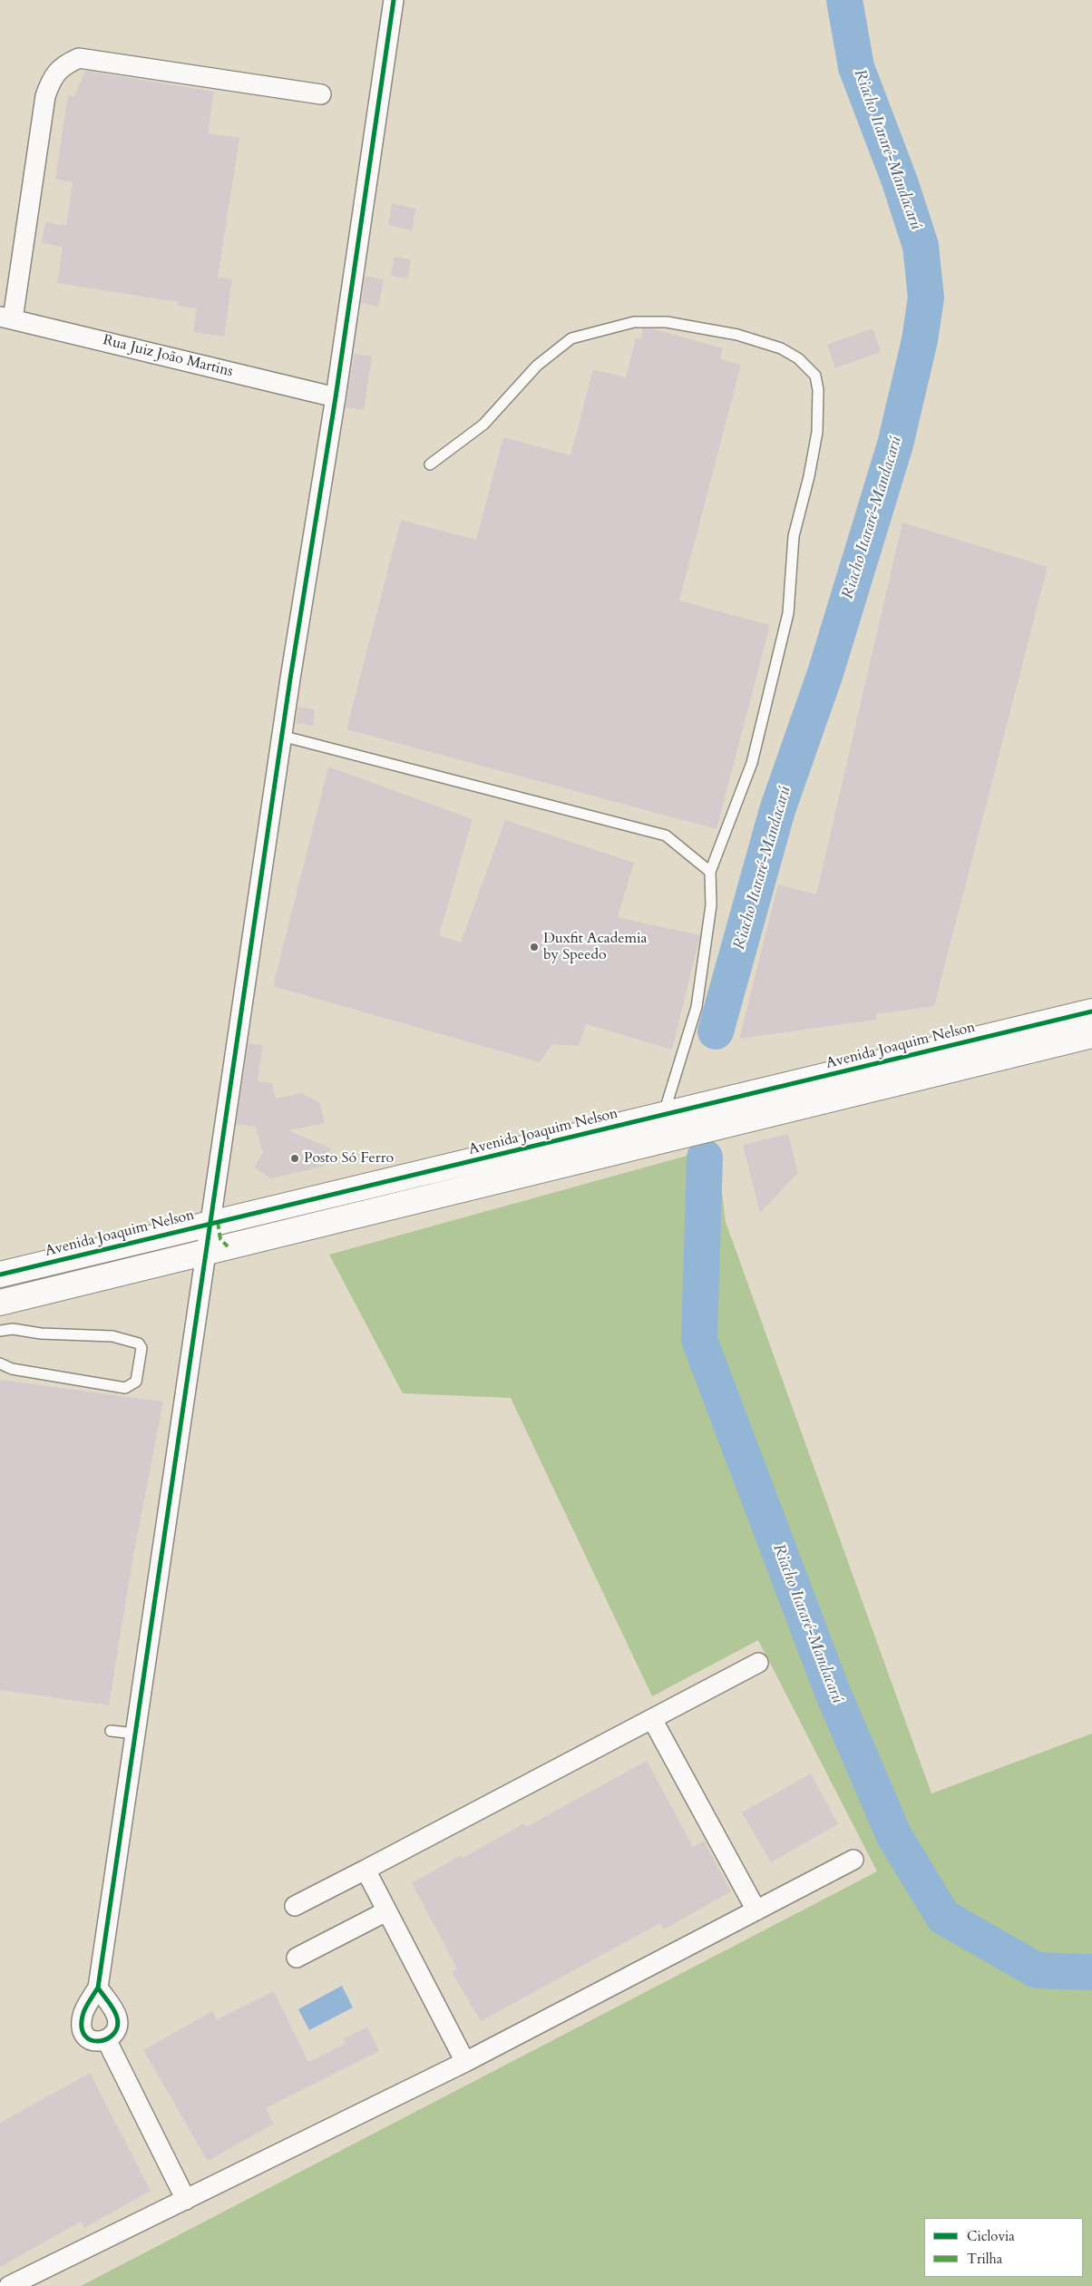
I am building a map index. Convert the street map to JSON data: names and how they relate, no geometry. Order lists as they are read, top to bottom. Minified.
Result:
{"streets":{"main road":["Avenida Joaquim Nelson"],"street":["Rua Juiz João Martins"]},"water":["Riacho Itararé-Mandacarú"],"places":["Duxfit Academia by Speedo","Posto Só Ferro"],"legend":["Ciclovia","Trilha"]}
